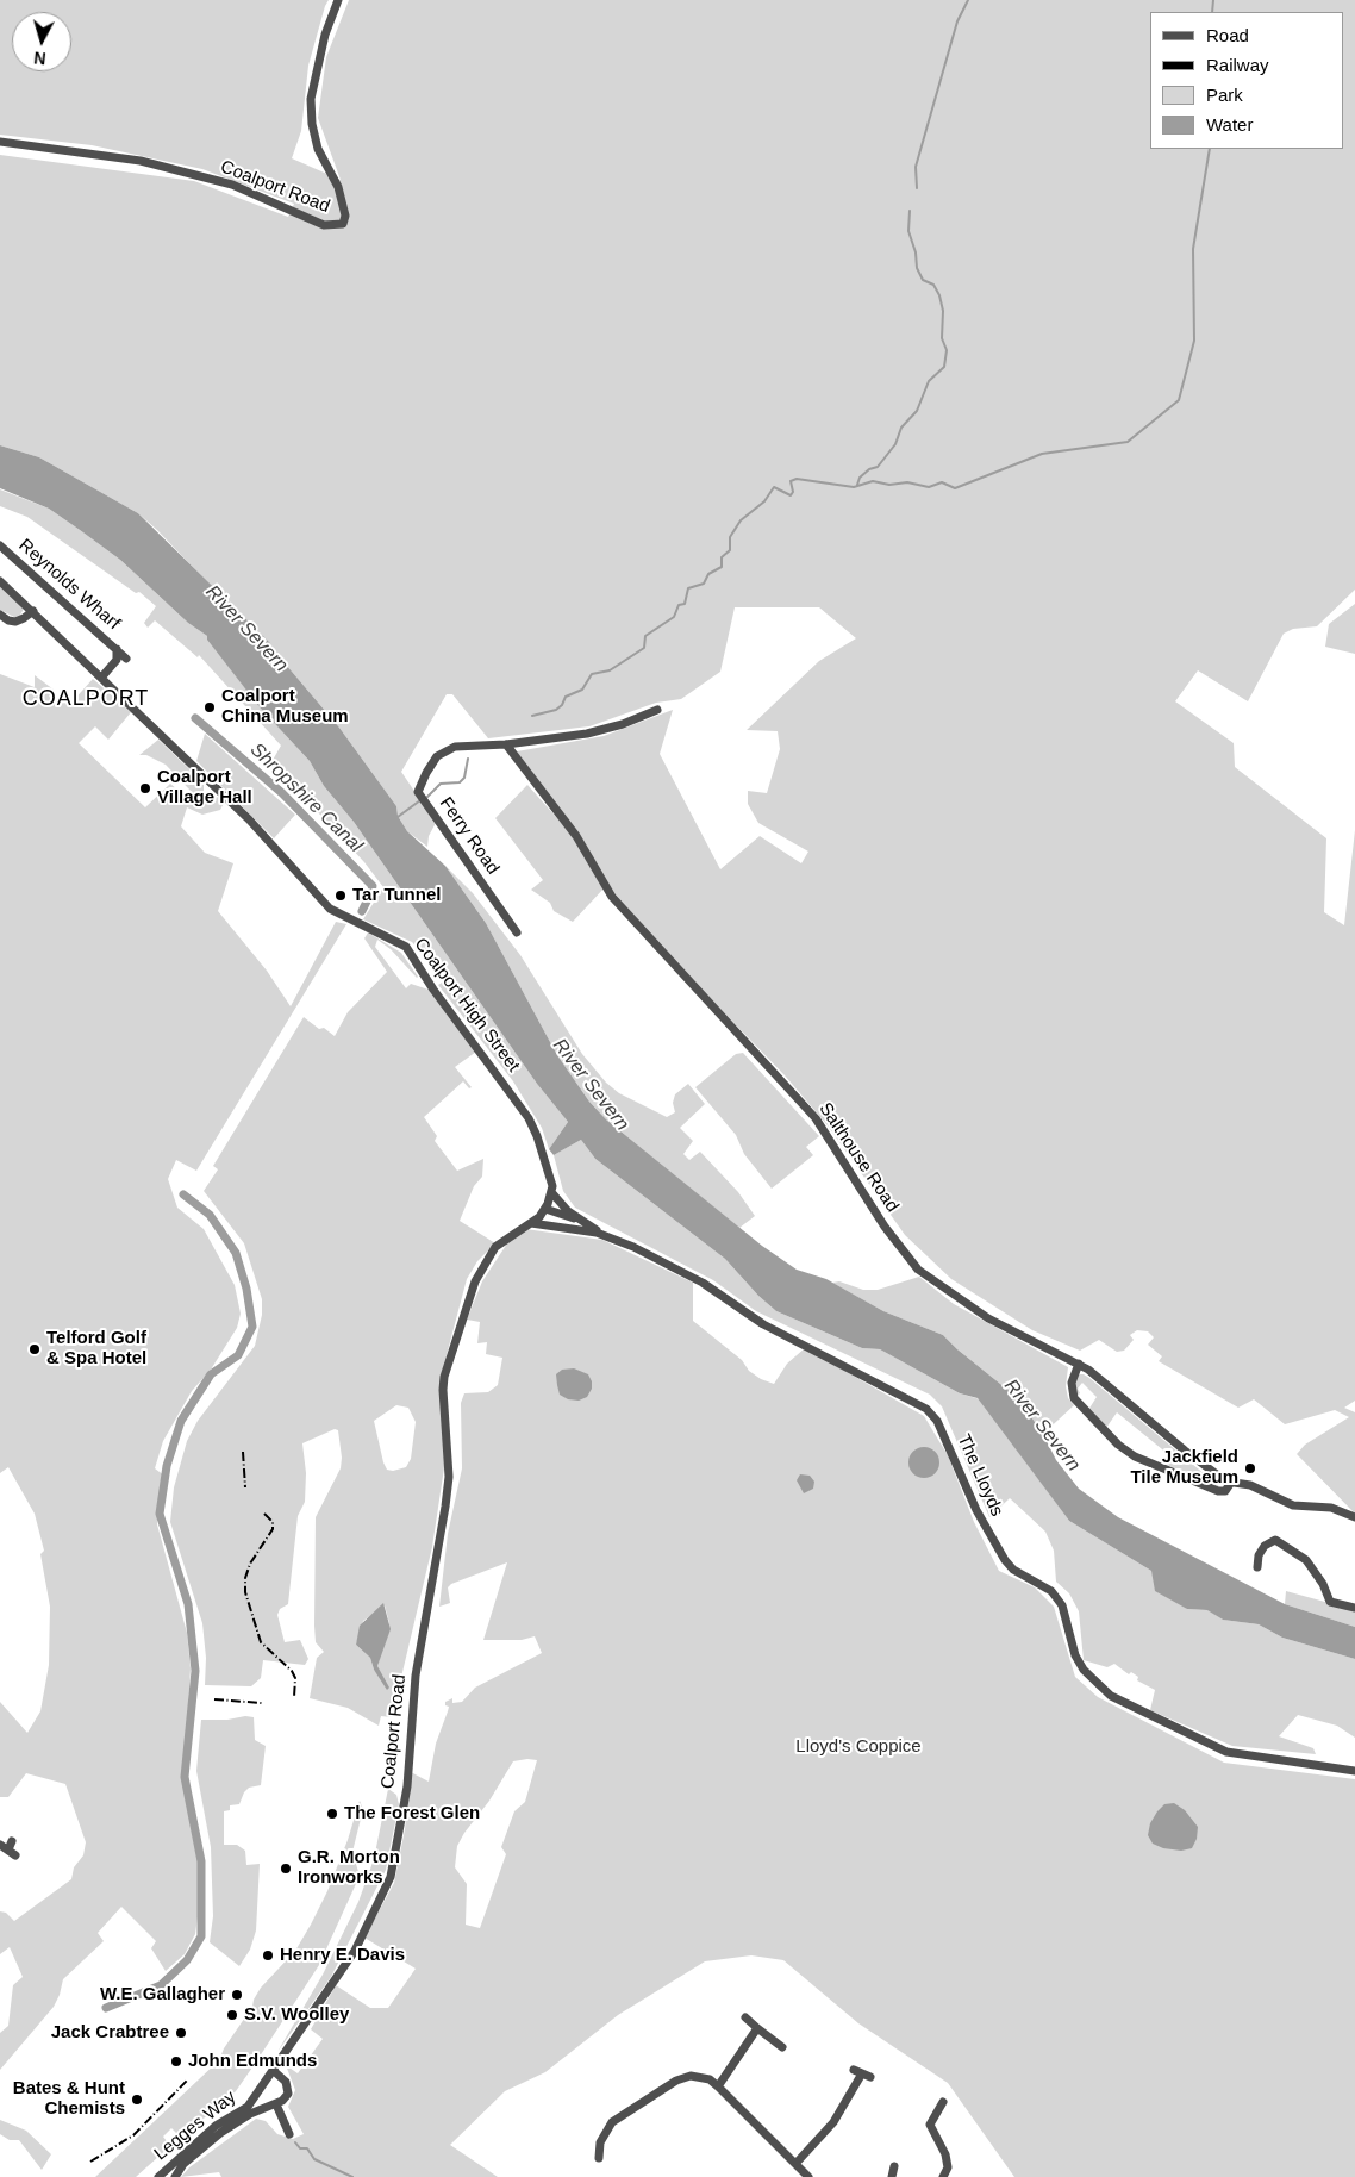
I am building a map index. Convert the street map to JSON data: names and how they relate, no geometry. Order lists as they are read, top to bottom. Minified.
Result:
{"streets":{"street":["Coalport Road","Reynolds Wharf","Ferry Road","Coalport High Street","Salthouse Road","The Lloyds","Legges Way"]},"crossings":[["Coalport Road","Coalport High Street"],["Coalport Road","The Lloyds"],["Coalport Road","Legges Way"],["Ferry Road","Salthouse Road"],["Coalport High Street","The Lloyds"]],"districts":["COALPORT"],"water":["River Severn","Shropshire Canal"],"parks":["Lloyd's Coppice"],"places":["Coalport China Museum","Coalport Village Hall","Tar Tunnel","Telford Golf & Spa Hotel","Jackfield Tile Museum","The Forest Glen","G.R. Morton Ironworks","Henry E. Davis","W.E. Gallagher","S.V. Woolley","Jack Crabtree","John Edmunds","Bates & Hunt Chemists"],"legend":["Road","Railway","Park","Water"],"north":"bottom"}
